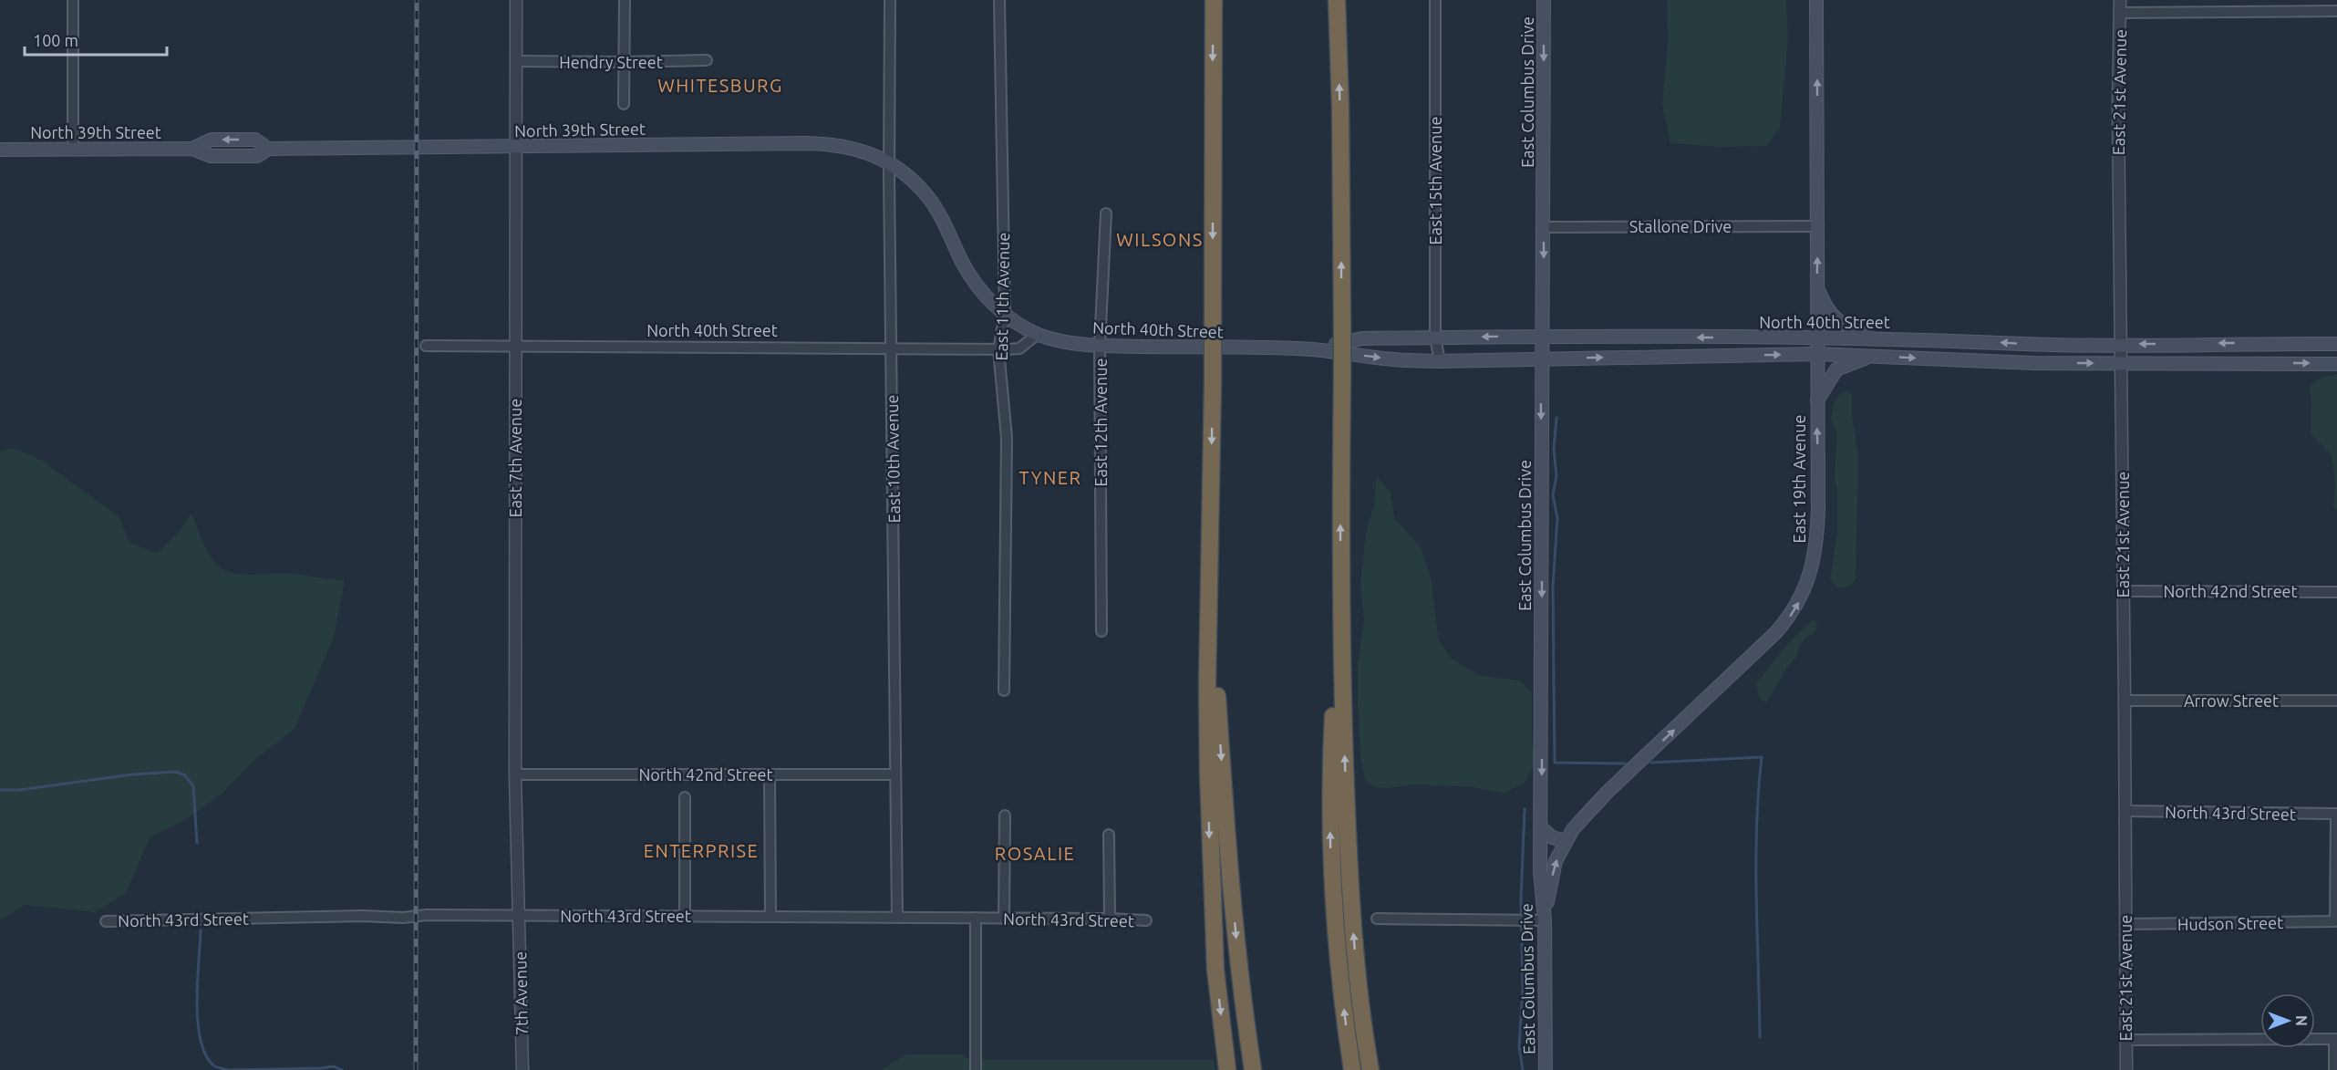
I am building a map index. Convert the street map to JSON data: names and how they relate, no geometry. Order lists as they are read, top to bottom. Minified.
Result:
{"streets":{"main road":["East Columbus Drive","North 39th Street","North 40th Street","East 19th Avenue"],"street":["Hendry Street","East 21st Avenue","East 15th Avenue","Stallone Drive","East 11th Avenue","East 12th Avenue","East 7th Avenue","East 10th Avenue","North 42nd Street","Arrow Street","North 43rd Street","Hudson Street","7th Avenue"]},"crossings":[["Hendry Street","East 7th Avenue"],["East Columbus Drive","Stallone Drive"],["East Columbus Drive","North 40th Street"],["East Columbus Drive","East 19th Avenue"],["East 21st Avenue","North 40th Street"],["East 21st Avenue","North 42nd Street"],["East 21st Avenue","Arrow Street"],["East 21st Avenue","North 43rd Street"],["East 21st Avenue","Hudson Street"],["North 39th Street","North 40th Street"],["North 39th Street","East 7th Avenue"],["North 39th Street","East 10th Avenue"],["East 15th Avenue","North 40th Street"],["Stallone Drive","East 19th Avenue"],["East 11th Avenue","North 40th Street"],["North 40th Street","East 12th Avenue"],["North 40th Street","East 7th Avenue"],["North 40th Street","East 10th Avenue"],["North 40th Street","East 19th Avenue"],["East 7th Avenue","North 42nd Street"],["East 7th Avenue","North 43rd Street"],["East 7th Avenue","7th Avenue"],["East 10th Avenue","North 42nd Street"],["East 10th Avenue","North 43rd Street"],["North 43rd Street","Hudson Street"],["North 43rd Street","7th Avenue"]],"one_way":["East Columbus Drive","East 19th Avenue"],"districts":["WHITESBURG","WILSONS","TYNER","ENTERPRISE","ROSALIE"],"scale_bar":"100 m","north":"right"}
